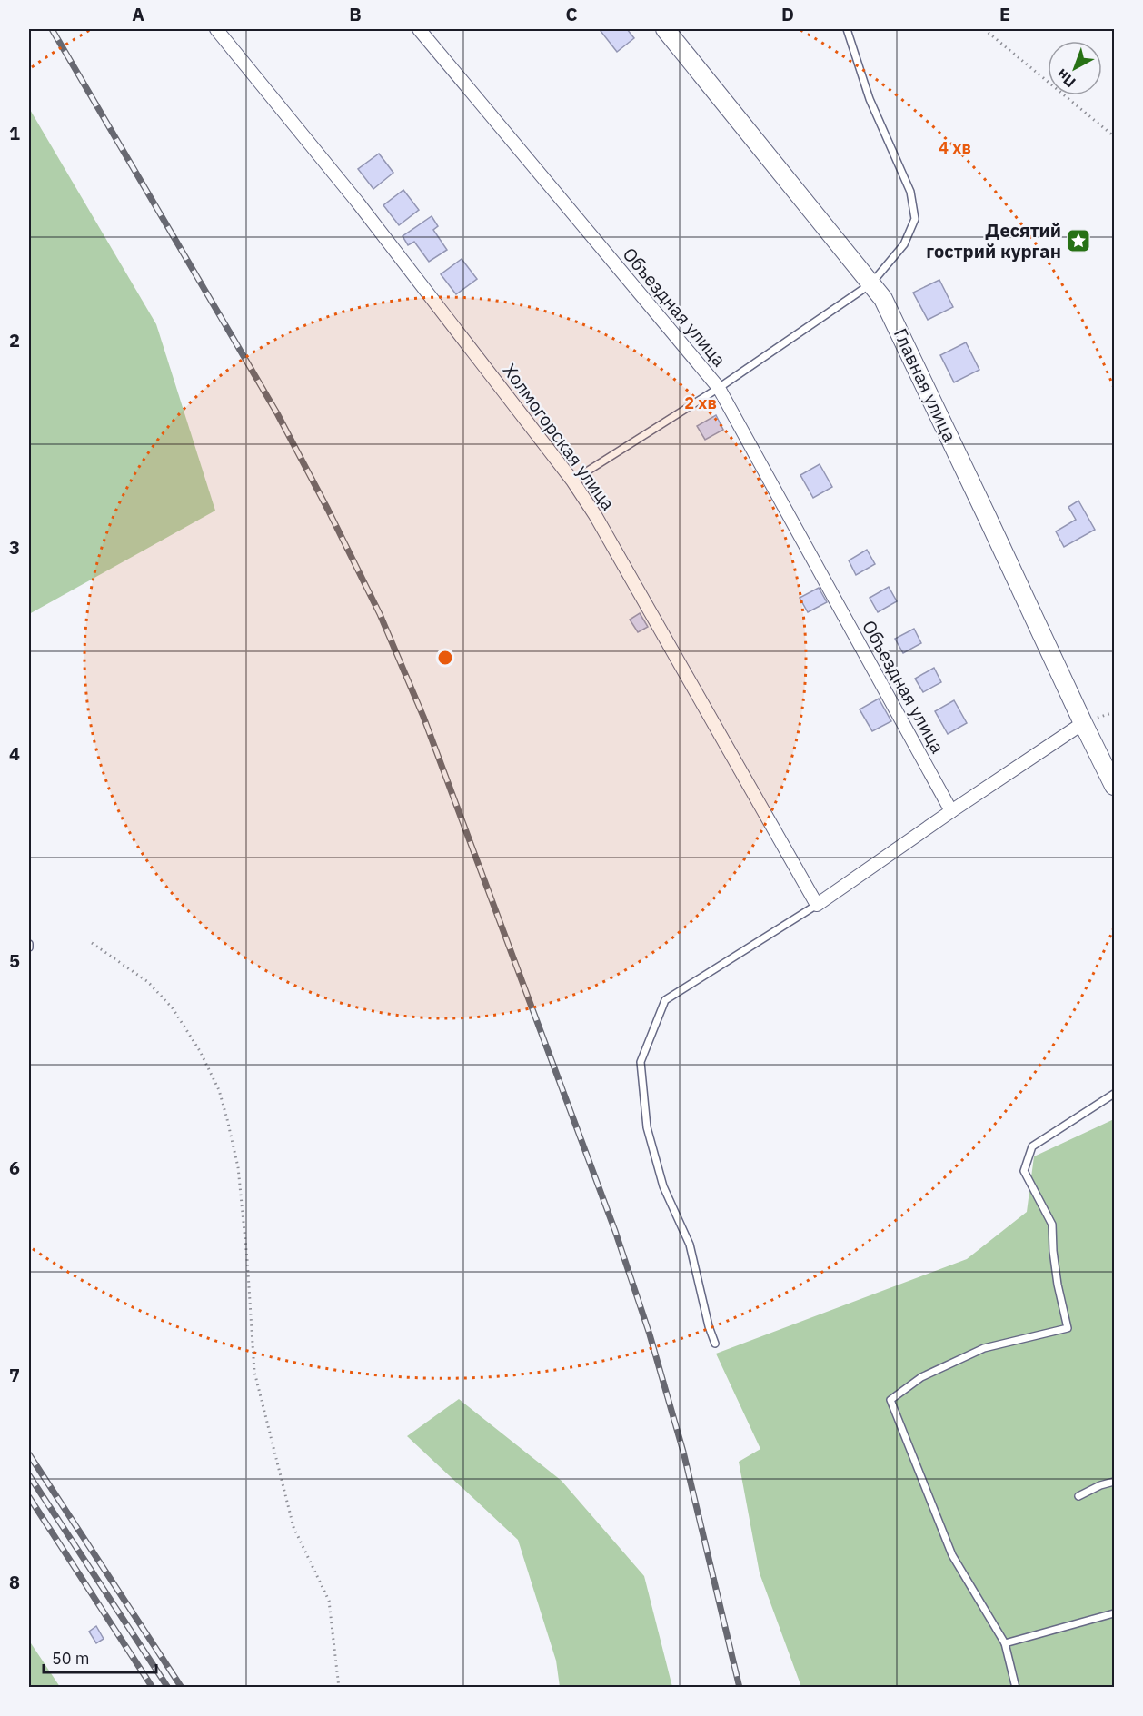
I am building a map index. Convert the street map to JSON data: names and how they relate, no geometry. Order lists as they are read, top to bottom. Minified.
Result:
{"streets":{"street":["Объездная улица","Главная улица","Холмогорская улица"]},"places":{"place":["Десятий гострий курган"]},"scale_bar":"50 m","north":"bottom left","grid":{"columns":["A","B","C","D","E"],"rows":["1","2","3","4","5","6","7","8"]},"rings":["4 хв","2 хв"]}
